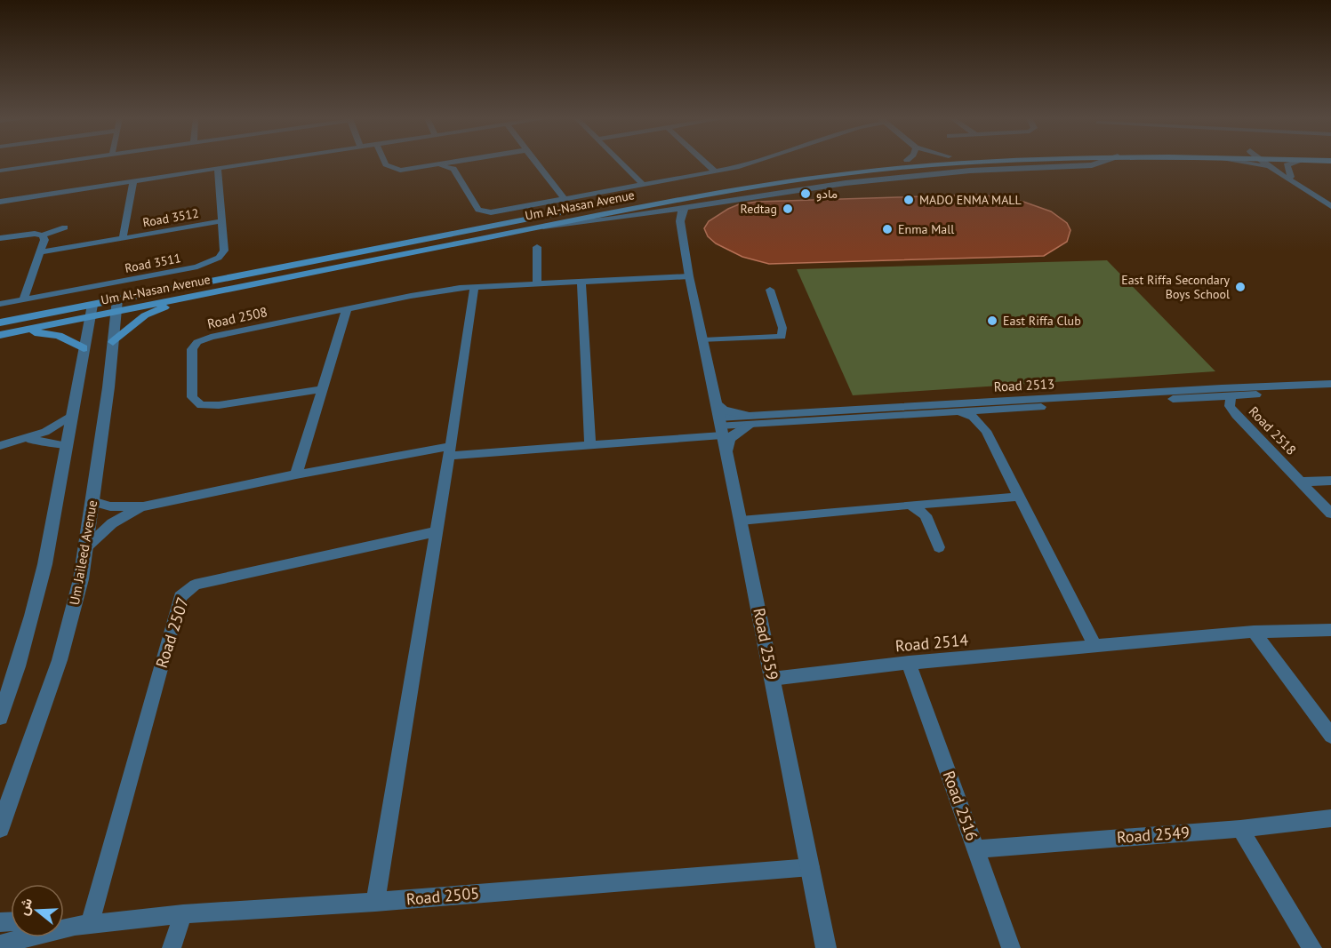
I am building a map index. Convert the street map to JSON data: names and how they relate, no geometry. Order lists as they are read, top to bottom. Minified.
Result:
{"streets":{"main road":["Um Al-Nasan Avenue"],"street":["Road 3512","Road 3511","Road 2508","Road 2513","Road 2518","Um Jaileed Avenue","Road 2507","Road 2514","Road 2559","Road 2516","Road 2549","Road 2505"]},"crossings":[["Um Al-Nasan Avenue","Um Jaileed Avenue"],["Road 3512","Road 3511"],["Road 2508","Road 2559"],["Road 2513","Road 2518"],["Road 2513","Road 2559"],["Road 2507","Road 2505"],["Road 2514","Road 2559"],["Road 2514","Road 2516"],["Road 2559","Road 2505"],["Road 2516","Road 2549"]],"places":["مادو","MADO ENMA MALL","Redtag","Enma Mall","East Riffa Secondary Boys School","East Riffa Club"],"north":"left"}
